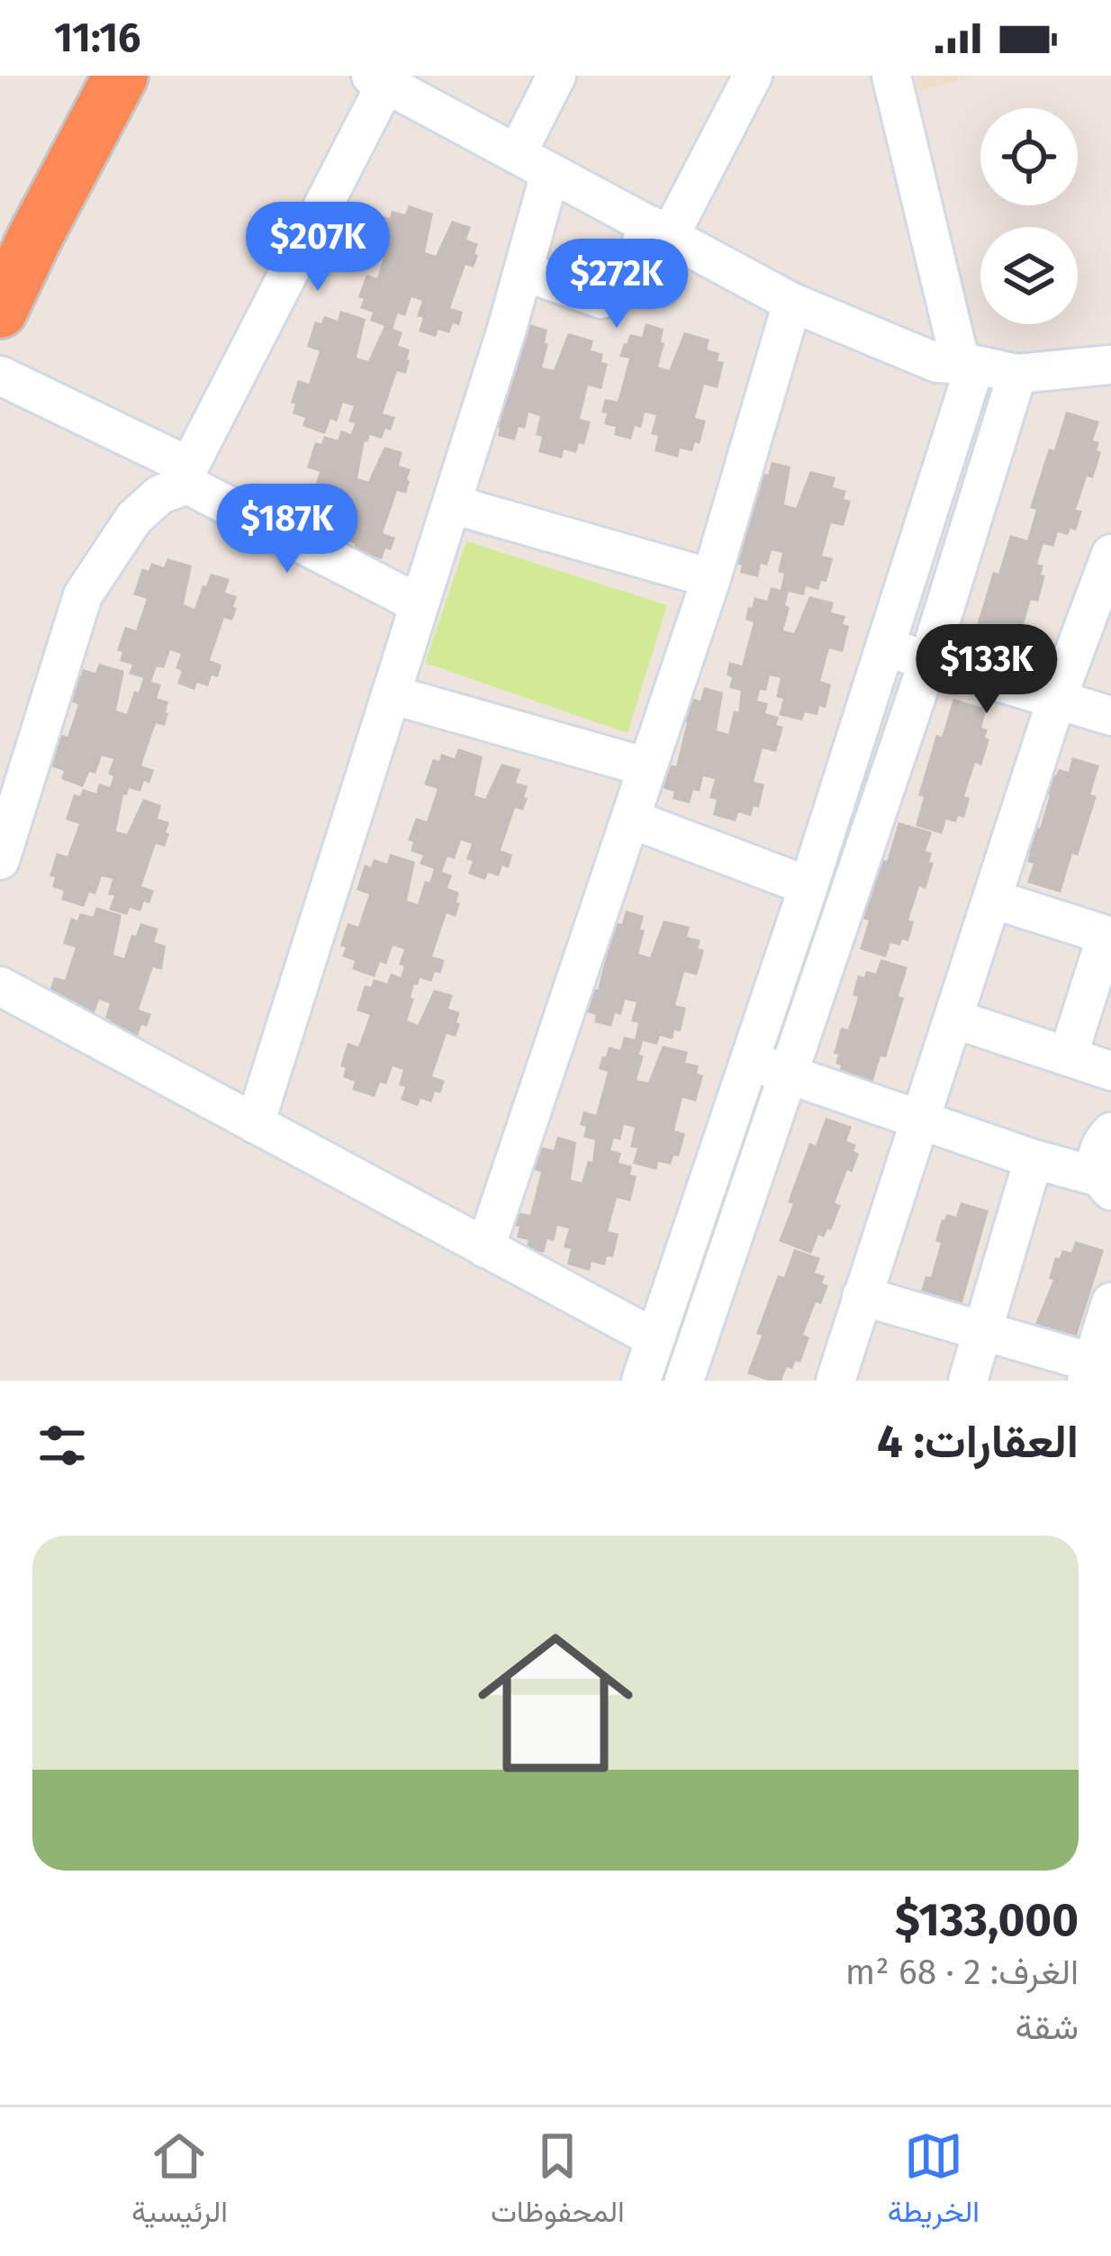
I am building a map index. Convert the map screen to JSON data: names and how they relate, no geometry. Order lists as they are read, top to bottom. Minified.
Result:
{"page":{"status":"11:16","price":["$207K","$272K","$187K","$133K"],"heading":"العقارات: 4","list":[{"name":"$133,000","note":"الغرف: 2 · 68 m² · شقة"}],"tabs":["الخريطة","المحفوظات","الرئيسية"]}}
